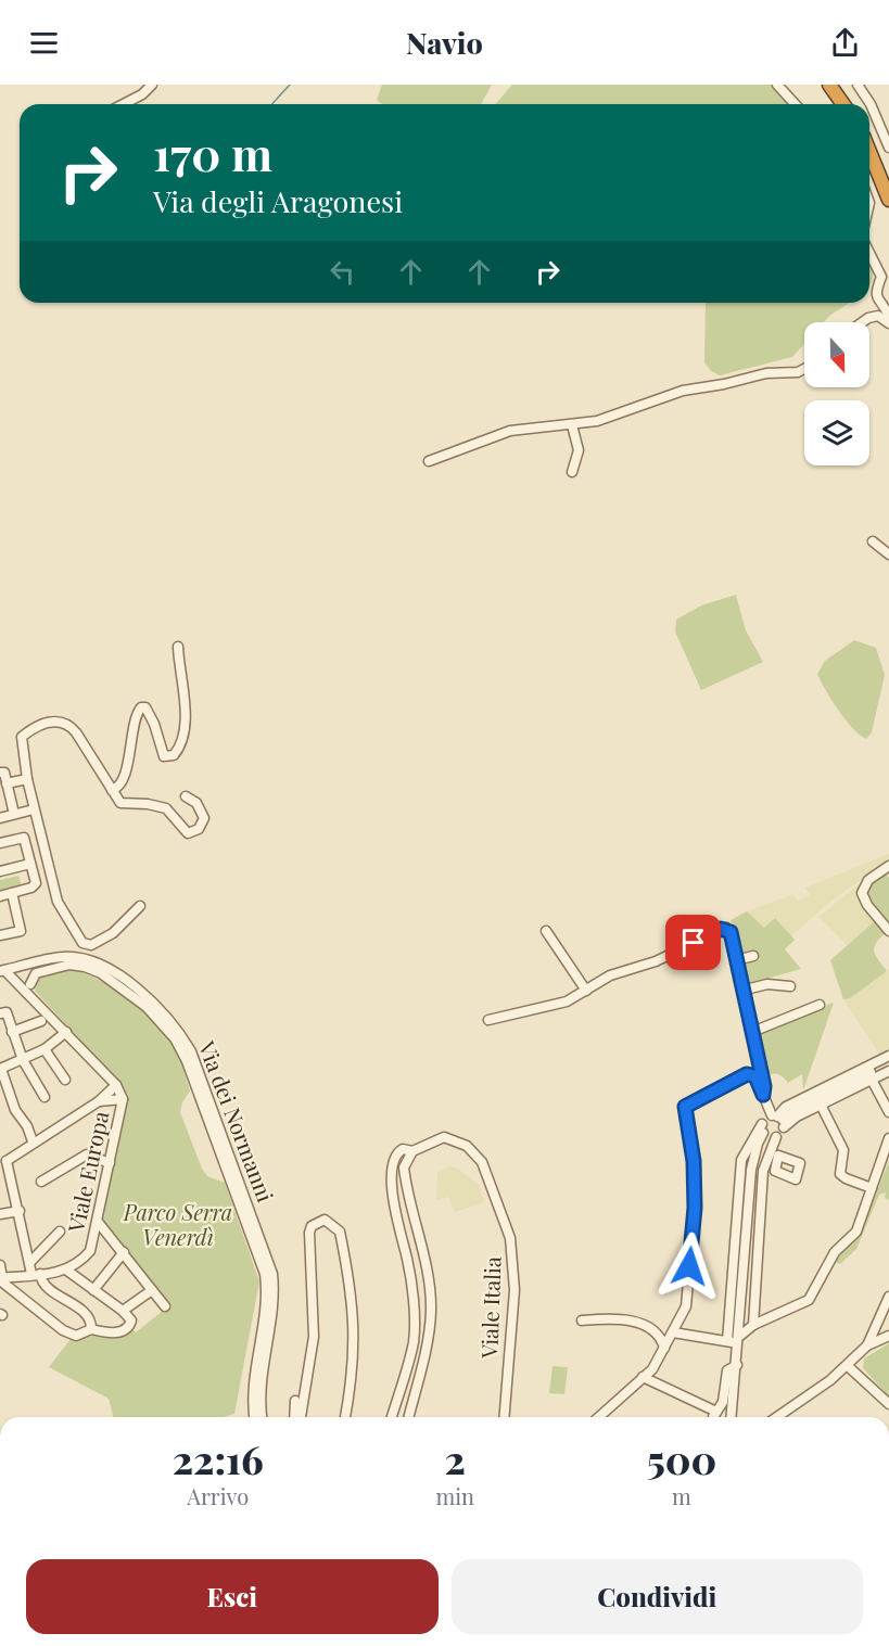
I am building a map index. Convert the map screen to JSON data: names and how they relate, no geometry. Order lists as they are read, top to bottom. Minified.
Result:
{"streets":{"street":["Via dei Normanni","Viale Europa","Viale Italia"]},"crossings":[["Via dei Normanni","Viale Europa"]],"parks":["Parco Serra Venerdì"],"north":"bottom","page":{"header":"Navio","turn":["170 m","Via degli Aragonesi"],"eta":["22:16","Arrivo","2","min","500","m"],"buttons":["Esci","Condividi"]}}
